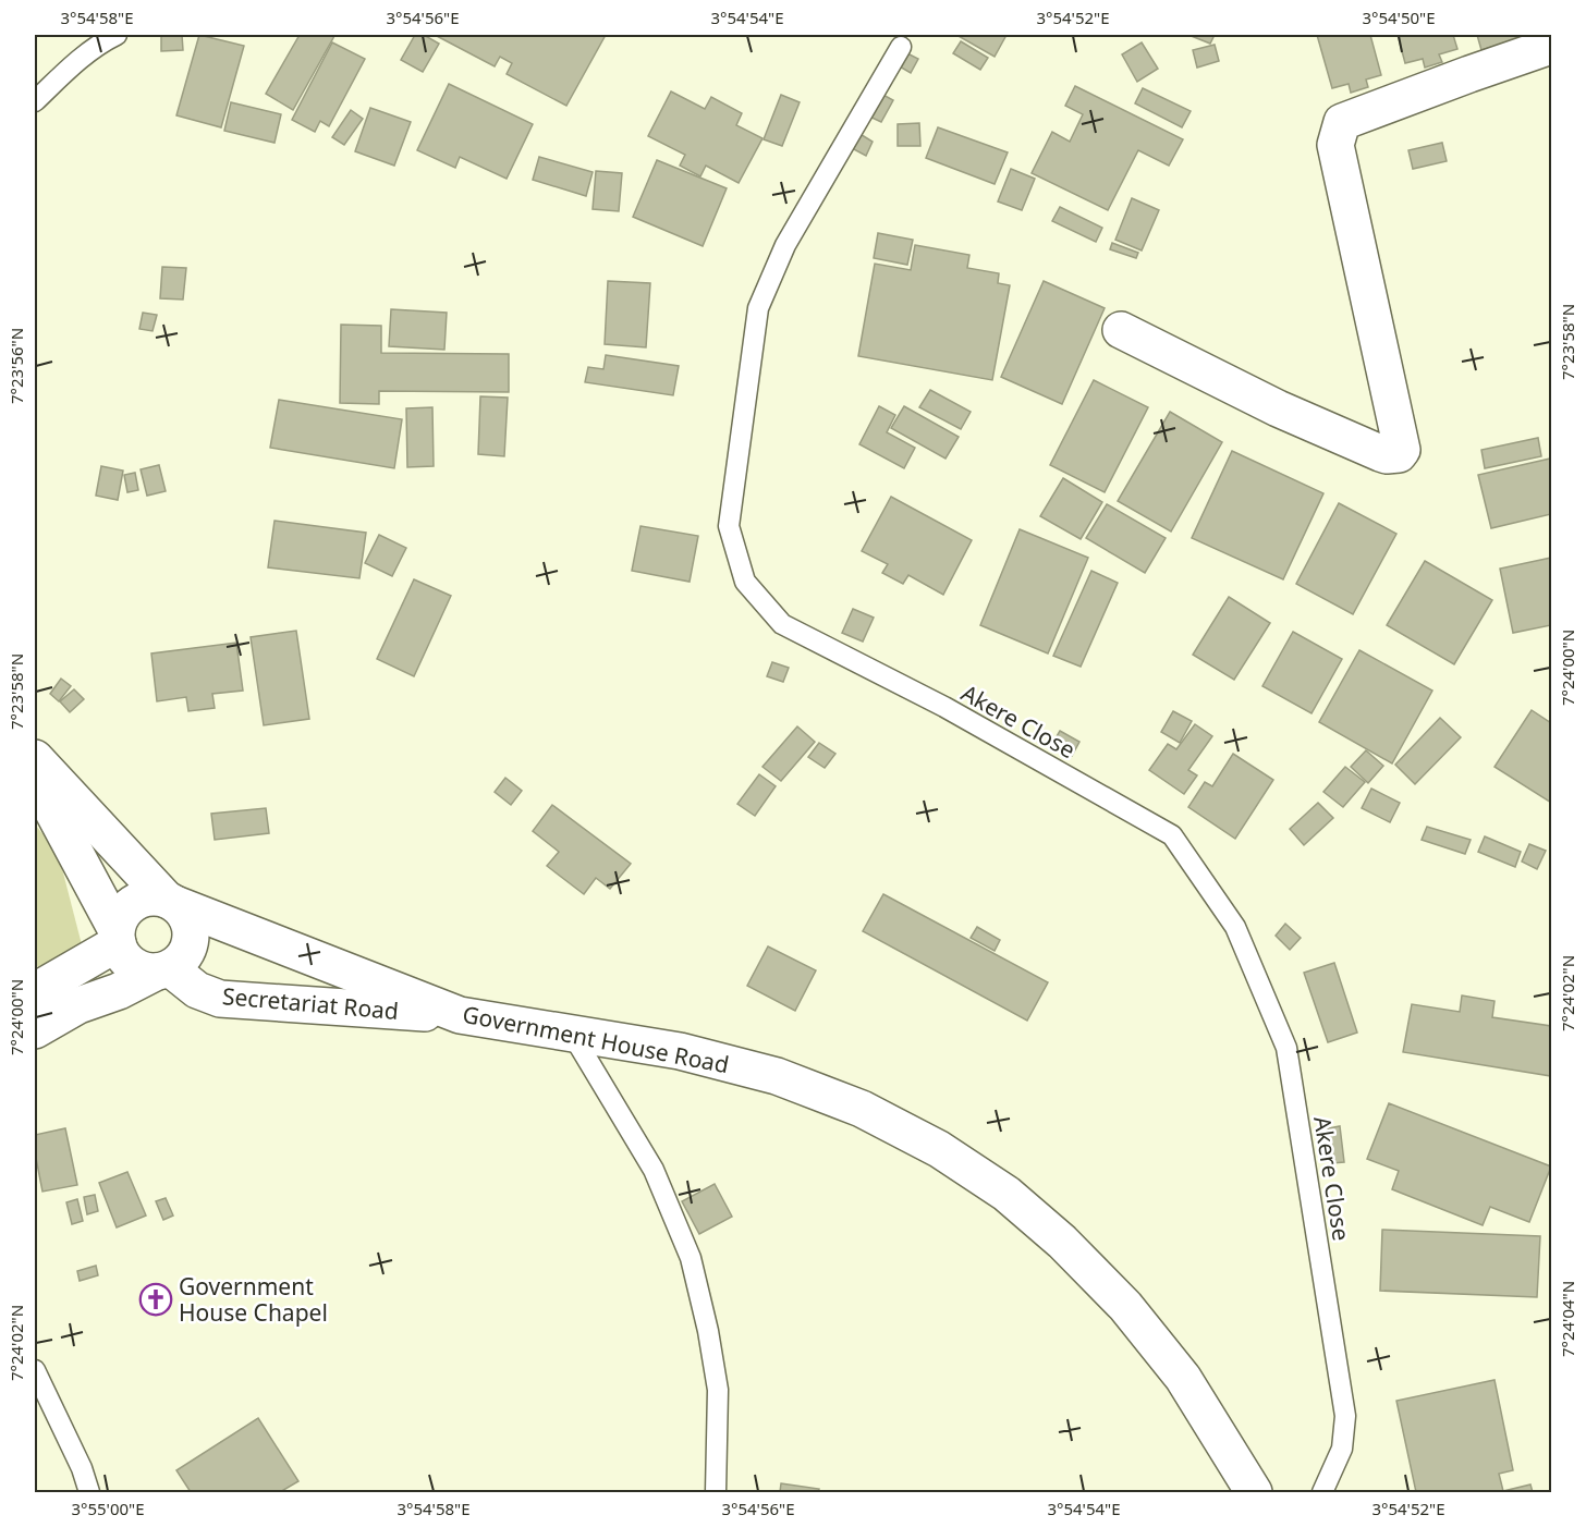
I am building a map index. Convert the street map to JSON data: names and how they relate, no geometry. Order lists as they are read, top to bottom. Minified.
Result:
{"streets":{"street":["Secretariat Road","Government House Road"],"lane":["Akere Close"]},"crossings":[["Secretariat Road","Government House Road"]],"places":{"church":["Government House Chapel"]},"coordinates":["3°54'58\"E","3°54'56\"E","3°54'54\"E","3°54'52\"E","3°54'50\"E","7°23'58\"N","7°23'56\"N","7°24'00\"N","7°24'02\"N","7°24'04\"N","3°55'00\"E"]}
